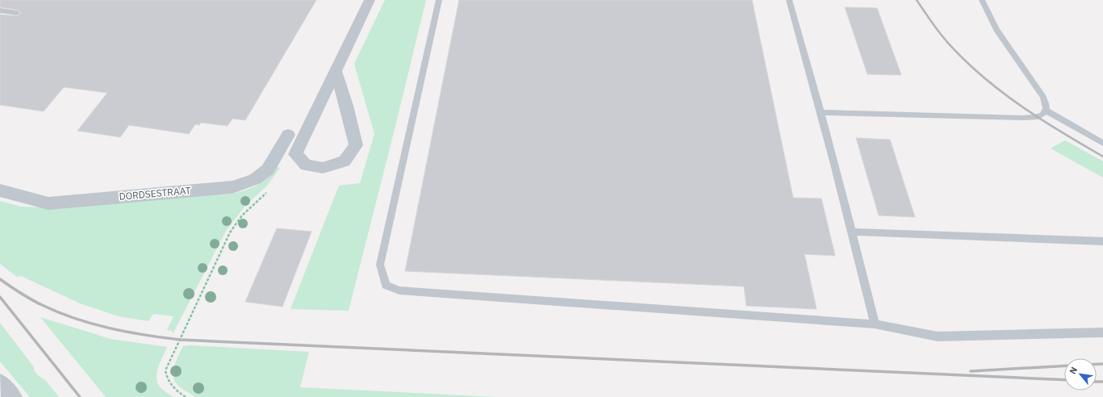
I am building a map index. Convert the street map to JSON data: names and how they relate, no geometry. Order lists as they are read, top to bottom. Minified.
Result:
{"streets":{"street":["DORDSESTRAAT"]},"north":"top left"}
